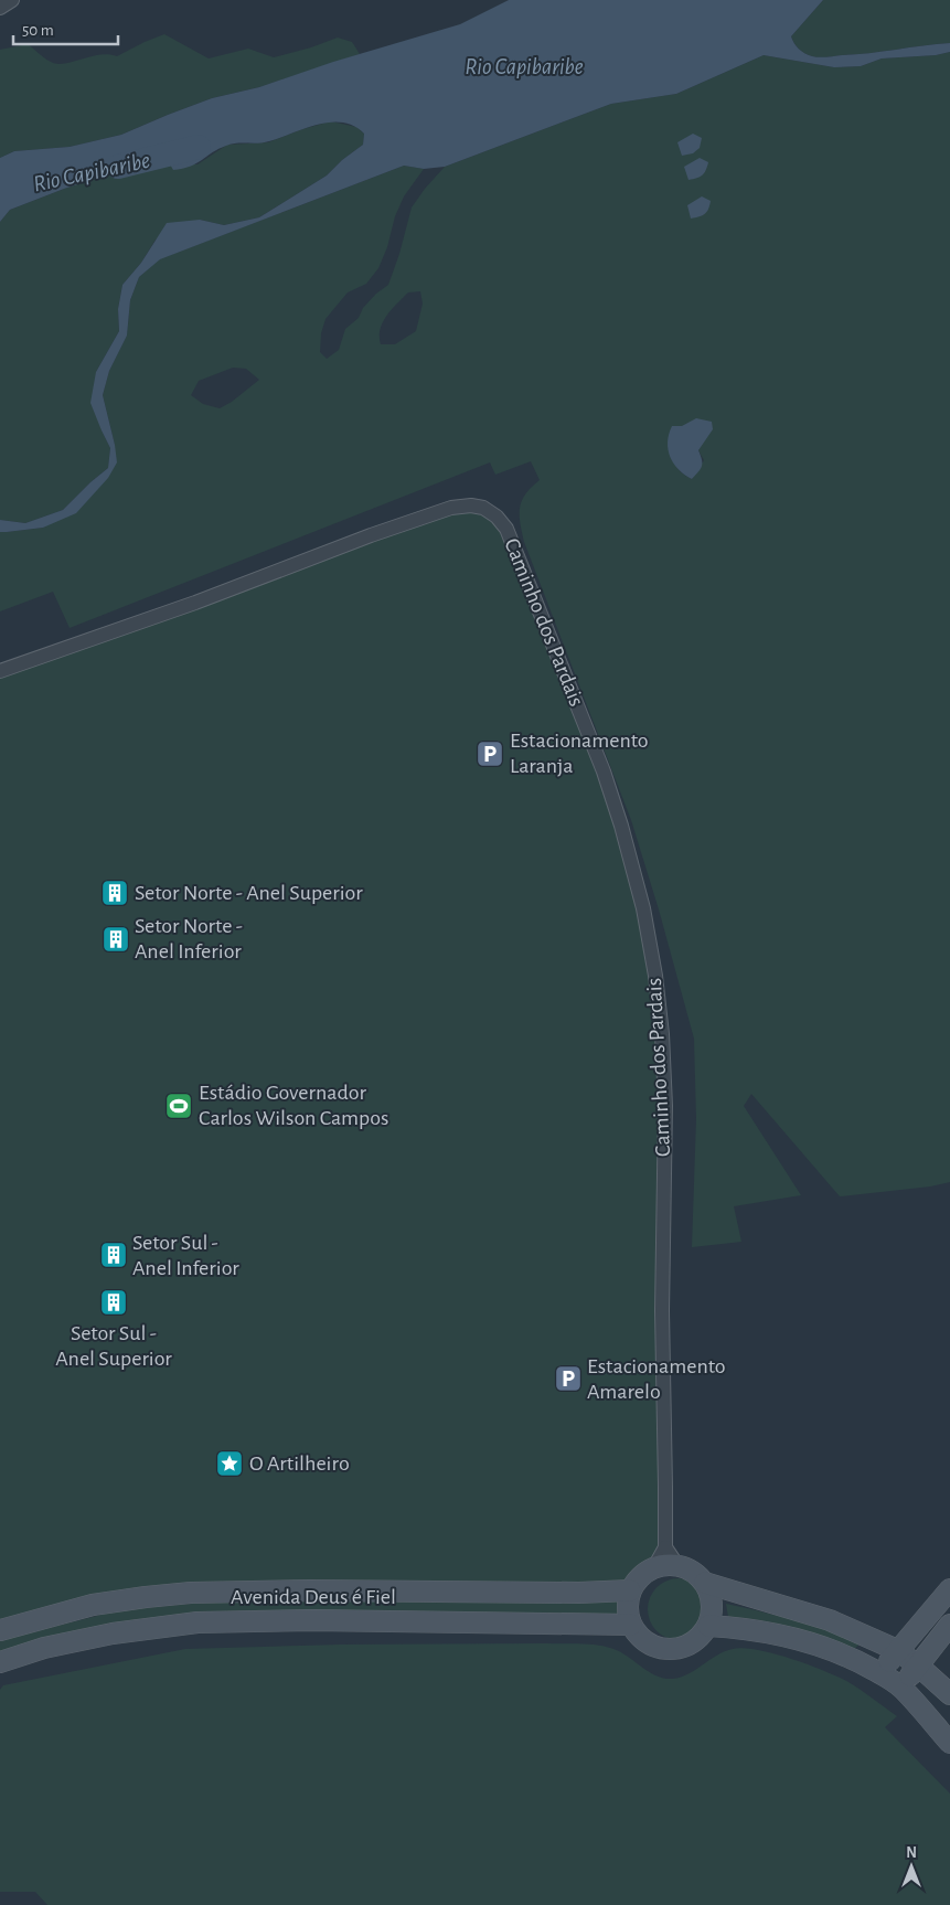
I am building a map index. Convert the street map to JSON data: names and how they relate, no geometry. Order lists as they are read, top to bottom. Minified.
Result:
{"streets":{"main road":["Avenida Deus é Fiel"],"street":["Caminho dos Pardais"]},"crossings":[["Caminho dos Pardais","Avenida Deus é Fiel"]],"water":["Rio Capibaribe"],"places":{"parking":["Estacionamento Laranja","Estacionamento Amarelo"],"building":["Setor Norte - Anel Superior","Setor Norte - Anel Inferior","Setor Sul - Anel Inferior","Setor Sul - Anel Superior"],"sports":["Estádio Governador Carlos Wilson Campos"],"place":["O Artilheiro"]},"scale_bar":"50 m","north":"top"}
